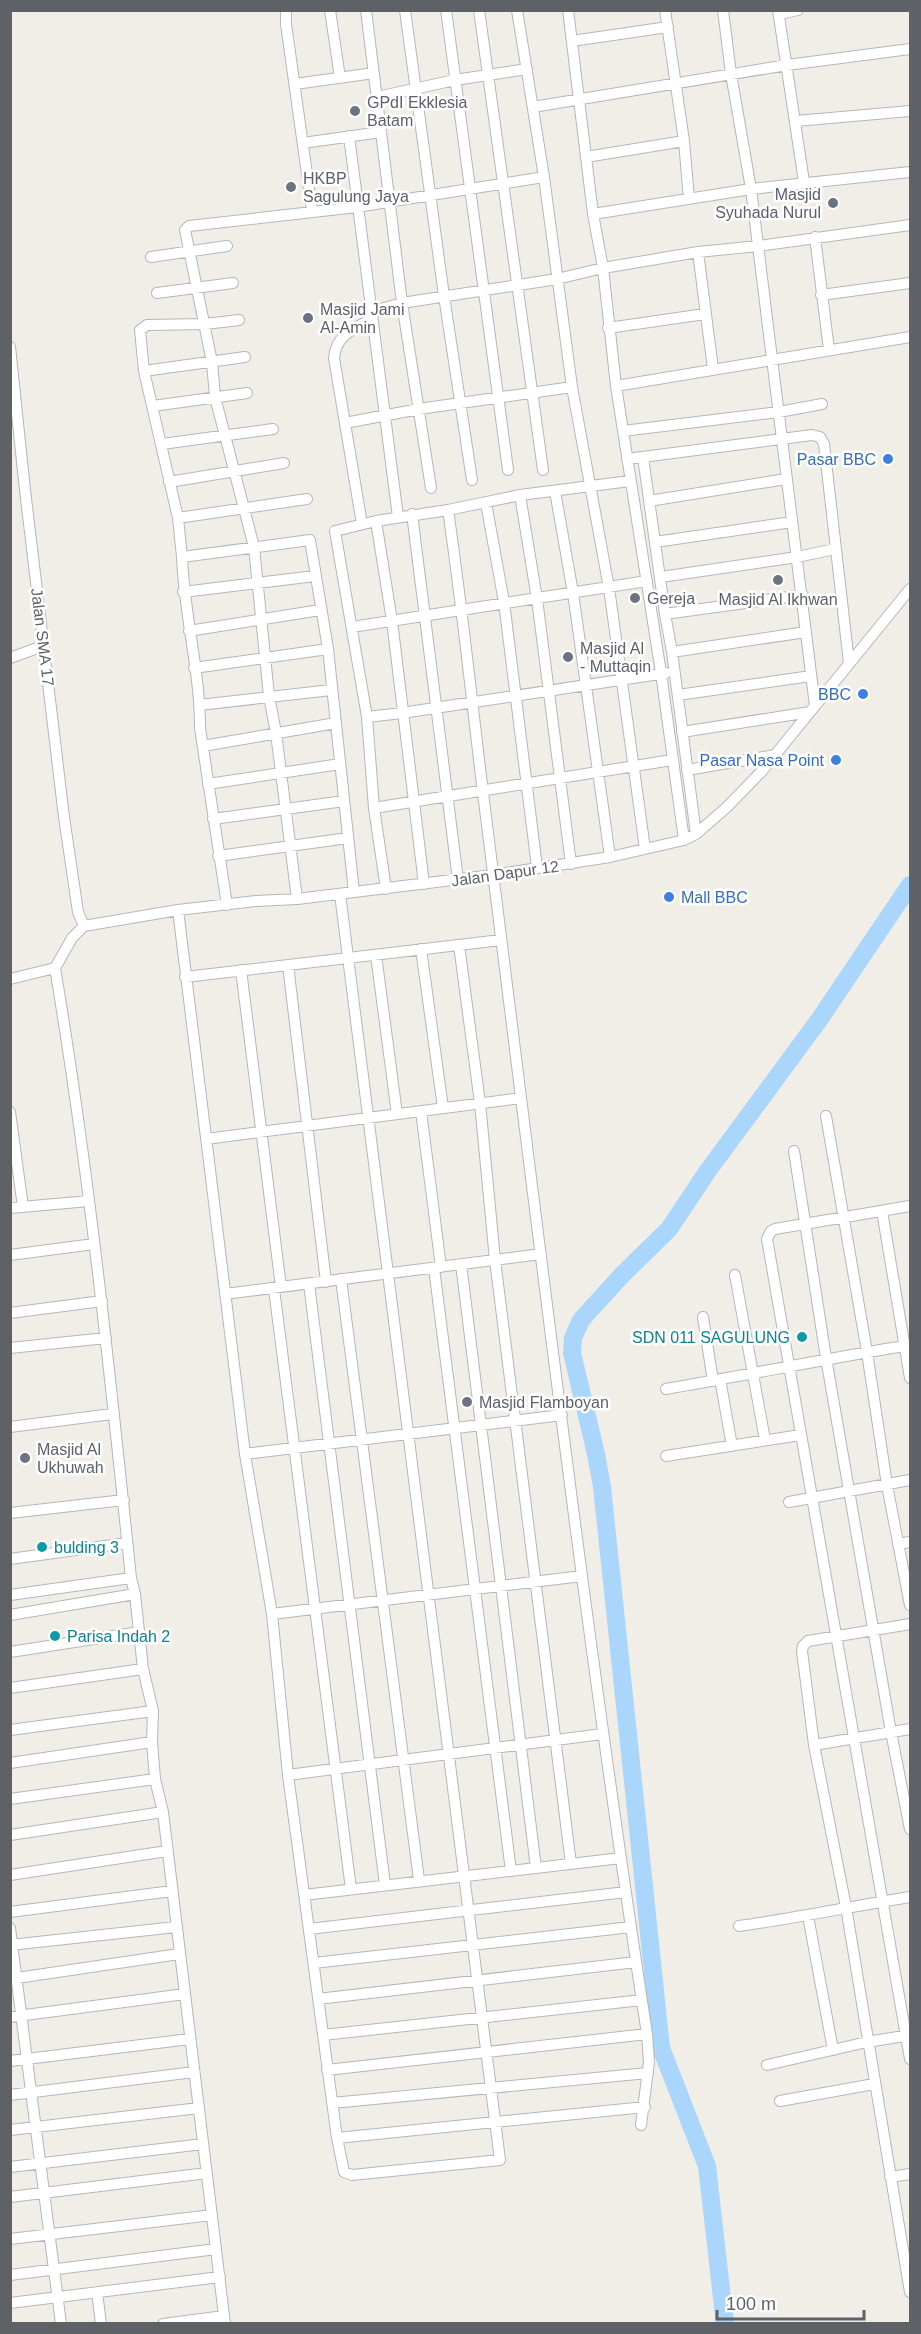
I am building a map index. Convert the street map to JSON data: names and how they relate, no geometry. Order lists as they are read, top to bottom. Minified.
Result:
{"streets":{"street":["Jalan SMA 17","Jalan Dapur 12"]},"crossings":[["Jalan SMA 17","Jalan Dapur 12"]],"places":["GPdI Ekklesia Batam","HKBP Sagulung Jaya","Masjid Syuhada Nurul","Masjid Jami Al-Amin","Pasar BBC","Masjid Al Ikhwan","Gereja","Masjid Al - Muttaqin","BBC","Pasar Nasa Point","Mall BBC","SDN 011 SAGULUNG","Masjid Flamboyan","Masjid Al Ukhuwah","bulding 3","Parisa Indah 2"],"scale_bar":"100 m"}
